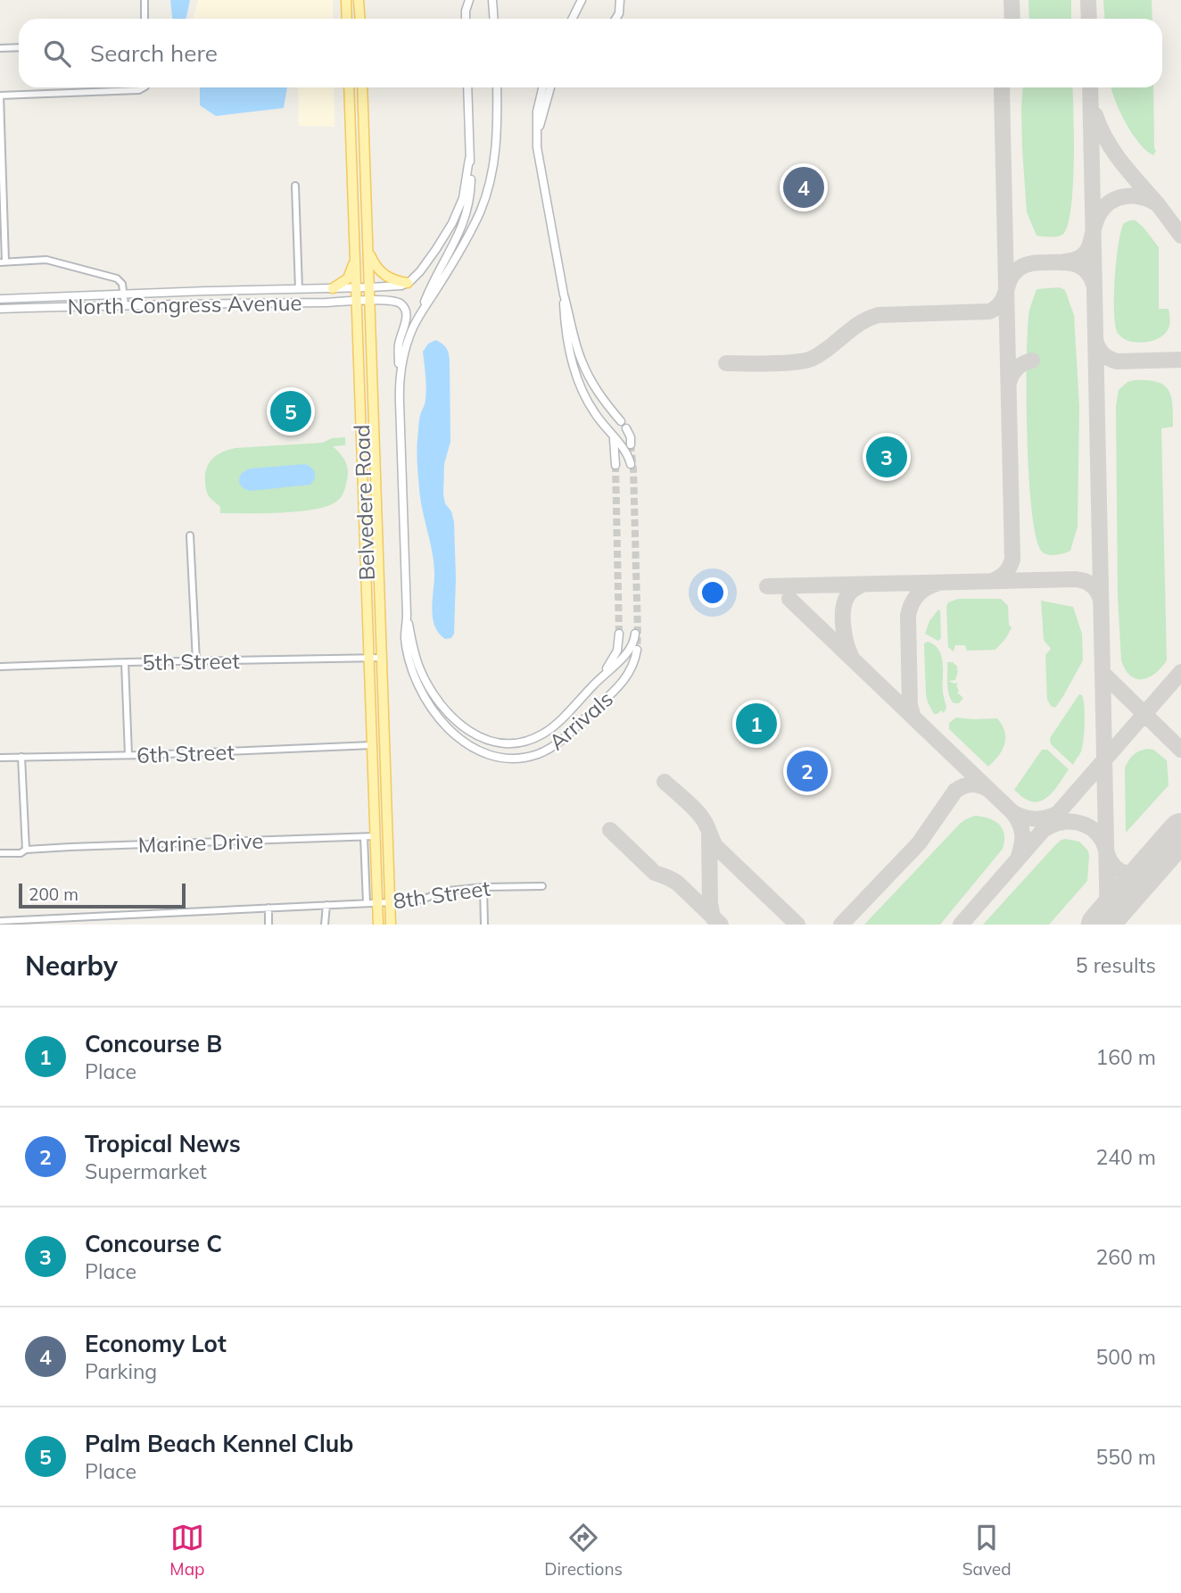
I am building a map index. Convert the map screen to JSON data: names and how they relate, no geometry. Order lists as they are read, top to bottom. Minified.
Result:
{"streets":{"main road":["Belvedere Road"],"street":["North Congress Avenue","5th Street","Arrivals","6th Street","Marine Drive","8th Street"]},"crossings":[["North Congress Avenue","Belvedere Road"],["Belvedere Road","5th Street"],["Belvedere Road","6th Street"],["Belvedere Road","Marine Drive"],["Belvedere Road","8th Street"]],"scale_bar":"200 m","page":{"search":"Search here","pins":["4","5","3","1","2"],"scale":"200 m","heading":["Nearby","5 results"],"list":[{"mark":"1","name":"Concourse B","note":"Place","value":"160 m"},{"mark":"2","name":"Tropical News","note":"Supermarket","value":"240 m"},{"mark":"3","name":"Concourse C","note":"Place","value":"260 m"},{"mark":"4","name":"Economy Lot","note":"Parking","value":"500 m"},{"mark":"5","name":"Palm Beach Kennel Club","note":"Place","value":"550 m"}],"nav":["Map","Directions","Saved"]}}
